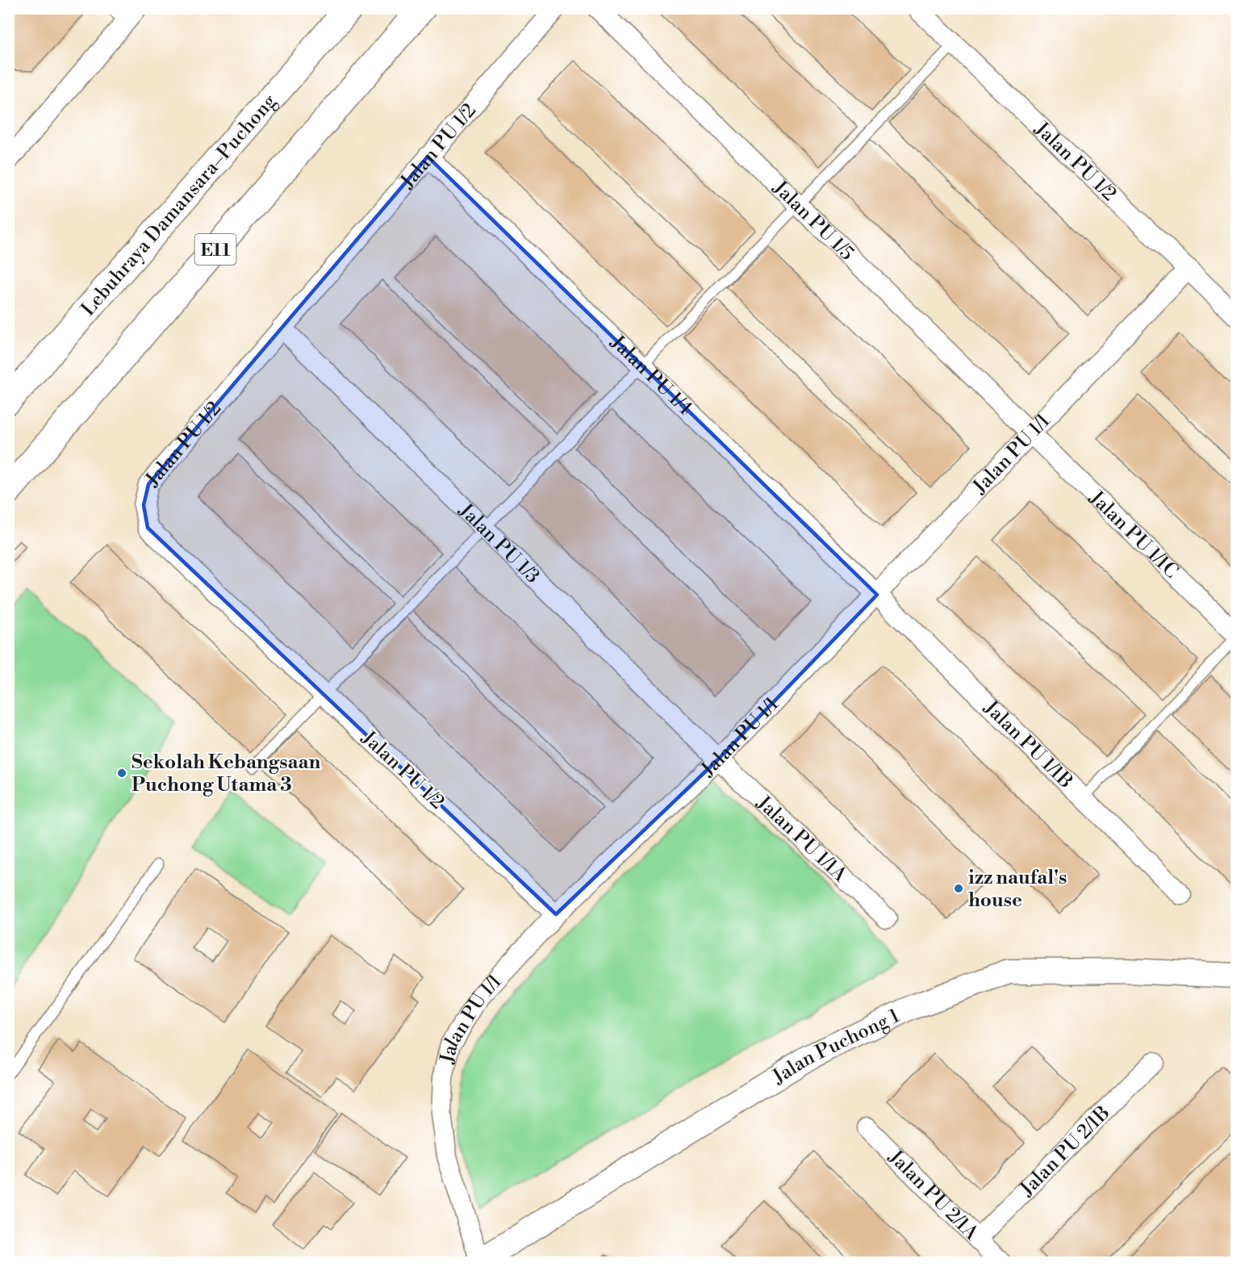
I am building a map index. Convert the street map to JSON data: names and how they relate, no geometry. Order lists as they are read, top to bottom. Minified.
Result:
{"streets":{"highway":["Lebuhraya Damansara–Puchong","E11"],"street":["Jalan PU 1/2","Jalan PU 1/5","Jalan PU 1/4","Jalan PU 1/1","Jalan PU 1/1C","Jalan PU 1/3","Jalan PU 1/1B","Jalan PU 1/1A","Jalan Puchong 1","Jalan PU 2/1B","Jalan PU 2/1A"]},"crossings":[["Jalan PU 1/2","Jalan PU 1/4"],["Jalan PU 1/2","Jalan PU 1/1"],["Jalan PU 1/2","Jalan PU 1/3"],["Jalan PU 1/5","Jalan PU 1/1"],["Jalan PU 1/5","Jalan PU 1/1C"],["Jalan PU 1/4","Jalan PU 1/1"],["Jalan PU 1/4","Jalan PU 1/1B"],["Jalan PU 1/1","Jalan PU 1/1C"],["Jalan PU 1/1","Jalan PU 1/3"],["Jalan PU 1/1","Jalan PU 1/1B"],["Jalan PU 1/1","Jalan PU 1/1A"],["Jalan PU 1/1","Jalan Puchong 1"],["Jalan PU 1/3","Jalan PU 1/1A"],["Jalan PU 2/1B","Jalan PU 2/1A"]],"places":["Sekolah Kebangsaan Puchong Utama 3","izz naufal's house"]}
